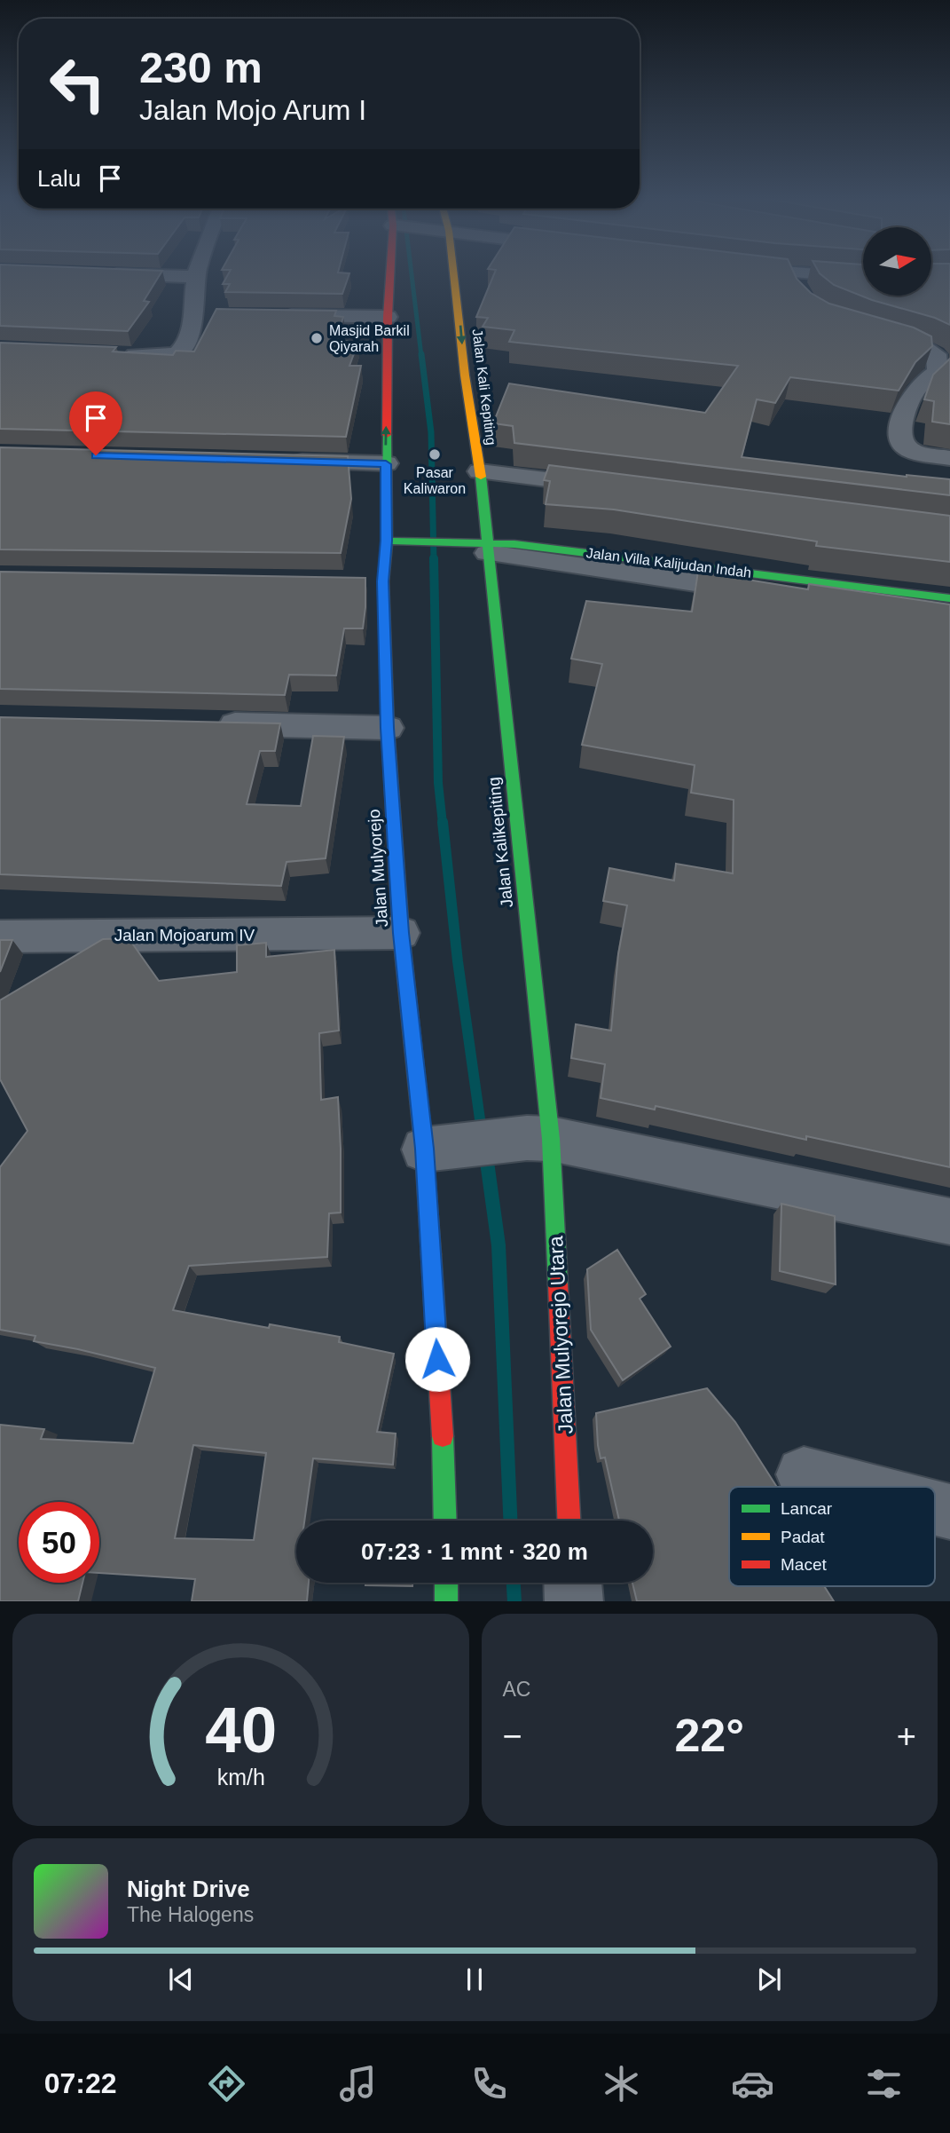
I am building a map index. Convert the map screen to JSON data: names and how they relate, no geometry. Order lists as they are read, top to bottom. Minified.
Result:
{"streets":{"main road":["Jalan Kali Kepiting","Jalan Villa Kalijudan Indah","Jalan Kalikepiting","Jalan Mulyorejo","Jalan Mulyorejo Utara"],"street":["Jalan Mojoarum IV"]},"crossings":[["Jalan Kali Kepiting","Jalan Villa Kalijudan Indah"],["Jalan Kali Kepiting","Jalan Kalikepiting"],["Jalan Villa Kalijudan Indah","Jalan Kalikepiting"],["Jalan Villa Kalijudan Indah","Jalan Mulyorejo"],["Jalan Kalikepiting","Jalan Mulyorejo Utara"],["Jalan Mulyorejo","Jalan Mojoarum IV"]],"one_way":["Jalan Kali Kepiting"],"places":["Masjid Barkil Qiyarah","Pasar Kaliwaron"],"legend":["Lancar","Padat","Macet"],"north":"right","page":{"turn":["230 m","Jalan Mojo Arum I"],"then":"Lalu","limit":"50","trip":"07:23 · 1 mnt · 320 m","tile":"AC","heat":["−","22°","+"],"song":["Night Drive","The Halogens"],"tabs":"07:22","gauge":["40","km/h"]}}
